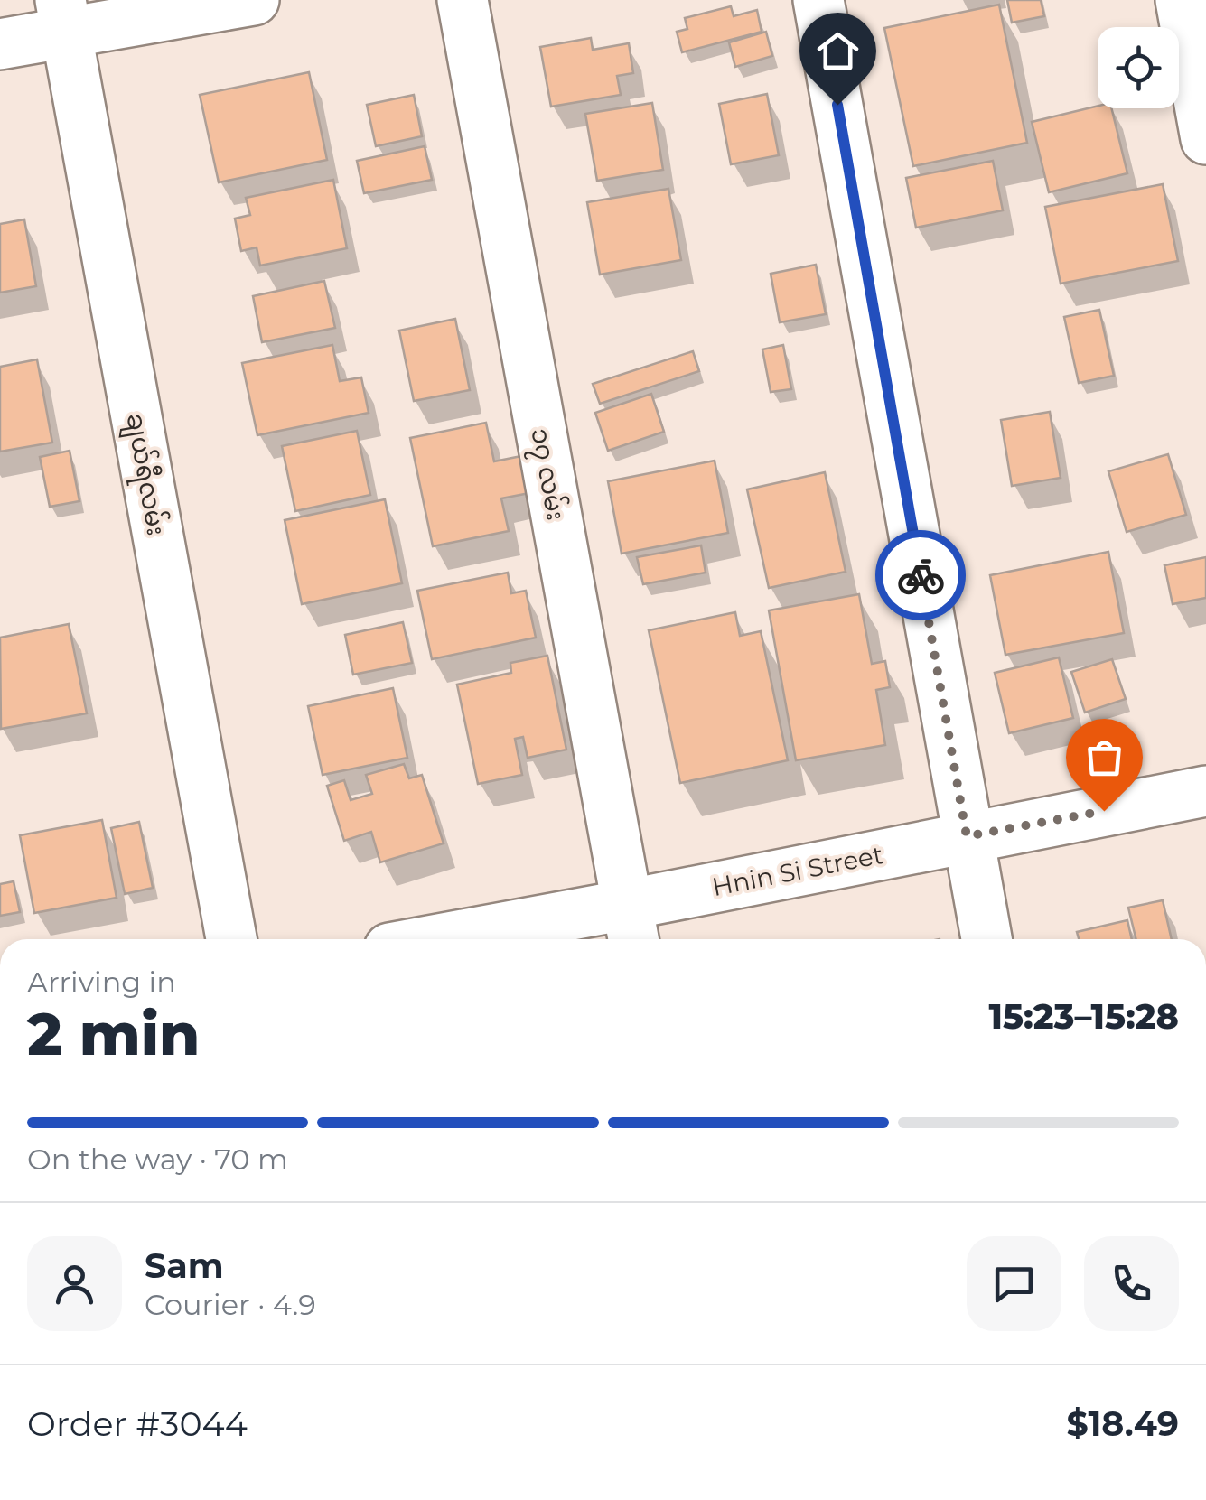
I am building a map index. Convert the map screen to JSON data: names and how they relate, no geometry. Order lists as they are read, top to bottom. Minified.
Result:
{"streets":{"street":["ချယ်ရီလမ်း","၁၇ လမ်း","Hnin Si Street"]},"crossings":[["၁၇ လမ်း","Hnin Si Street"]],"page":{"heading":["2 min","Arriving in","15:23–15:28"],"panel":["Sam","Courier · 4.9","Order #3044","$18.49"],"bar":"On the way · 70 m"}}
